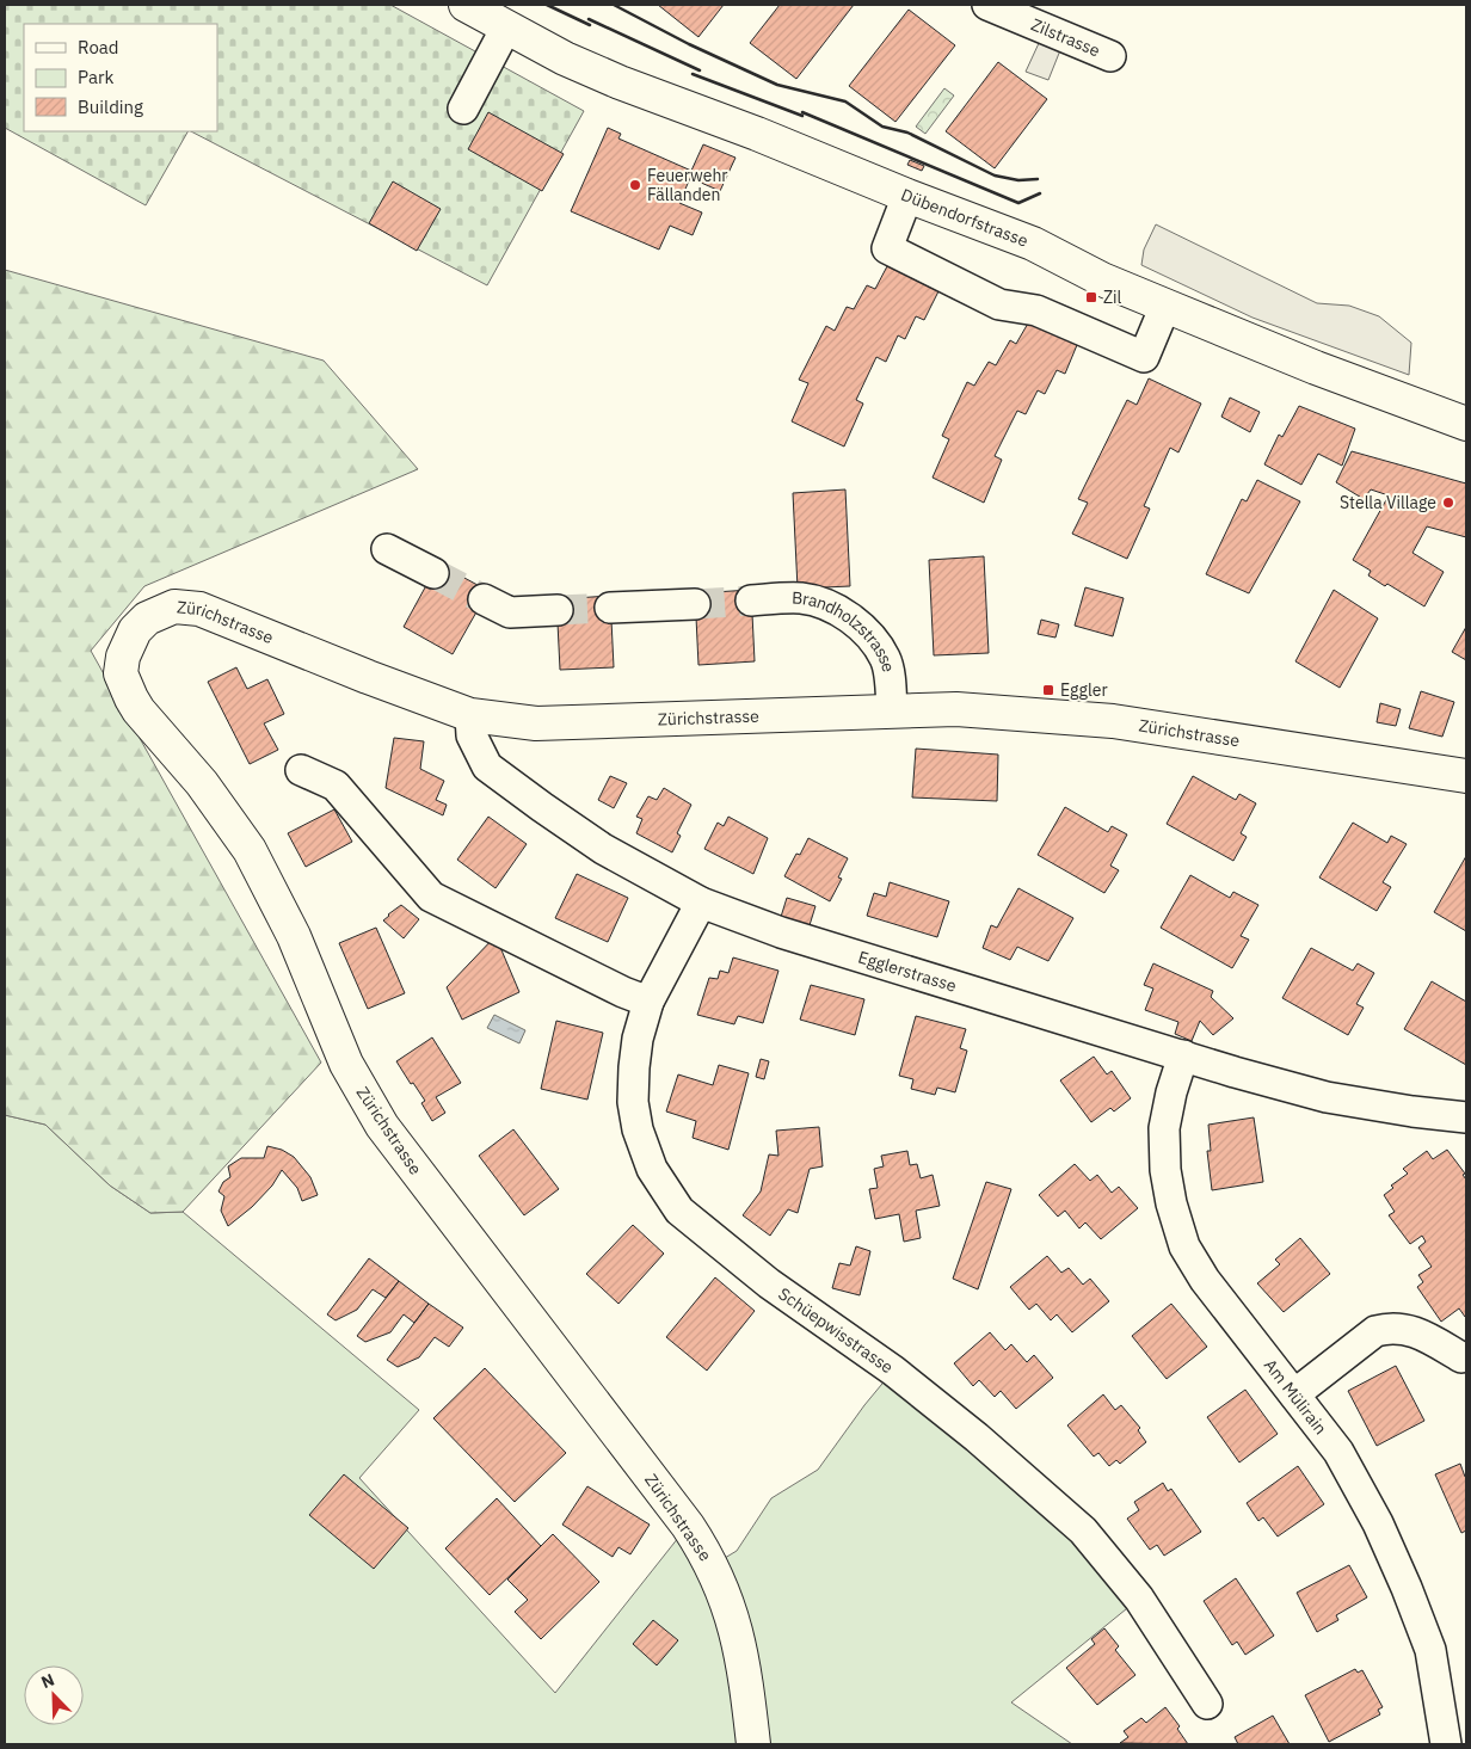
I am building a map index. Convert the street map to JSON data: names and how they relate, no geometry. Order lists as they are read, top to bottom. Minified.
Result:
{"streets":{"main road":["Dübendorfstrasse","Zürichstrasse"],"street":["Zilstrasse","Brandholzstrasse","Egglerstrasse","Schüepwisstrasse","Am Mülirain"]},"crossings":[["Zürichstrasse","Brandholzstrasse"],["Zürichstrasse","Egglerstrasse"],["Egglerstrasse","Schüepwisstrasse"],["Egglerstrasse","Am Mülirain"]],"places":{"other":["Feuerwehr Fällanden","Stella Village"],"transit":["Zil","Eggler"]},"legend":["Road","Park","Building"],"north":"top left"}
